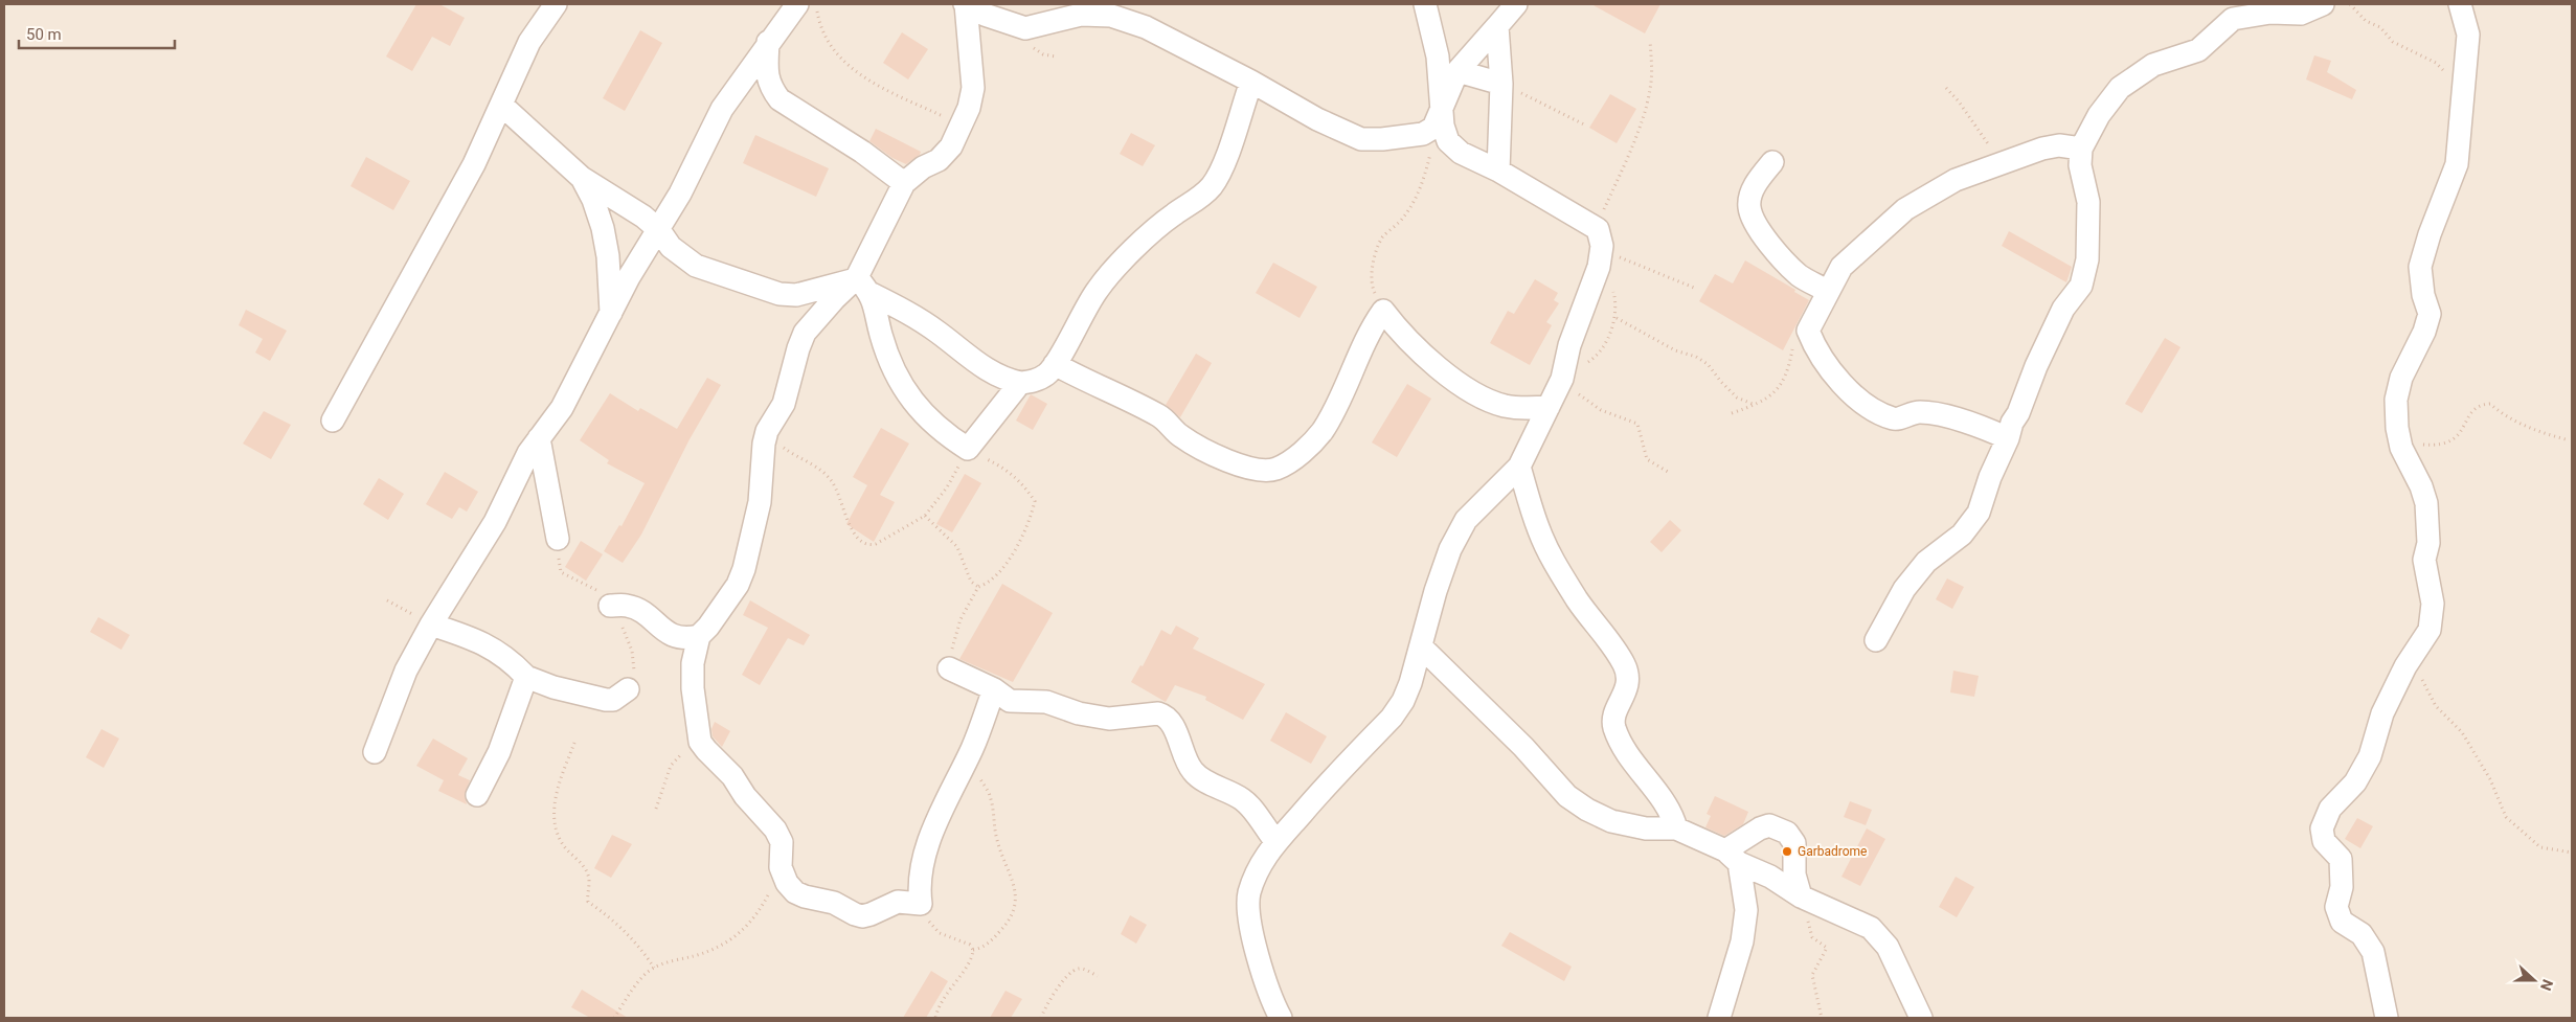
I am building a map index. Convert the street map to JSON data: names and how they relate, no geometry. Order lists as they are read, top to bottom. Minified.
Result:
{"places":["Garbadrome"],"scale_bar":"50 m","north":"right"}
